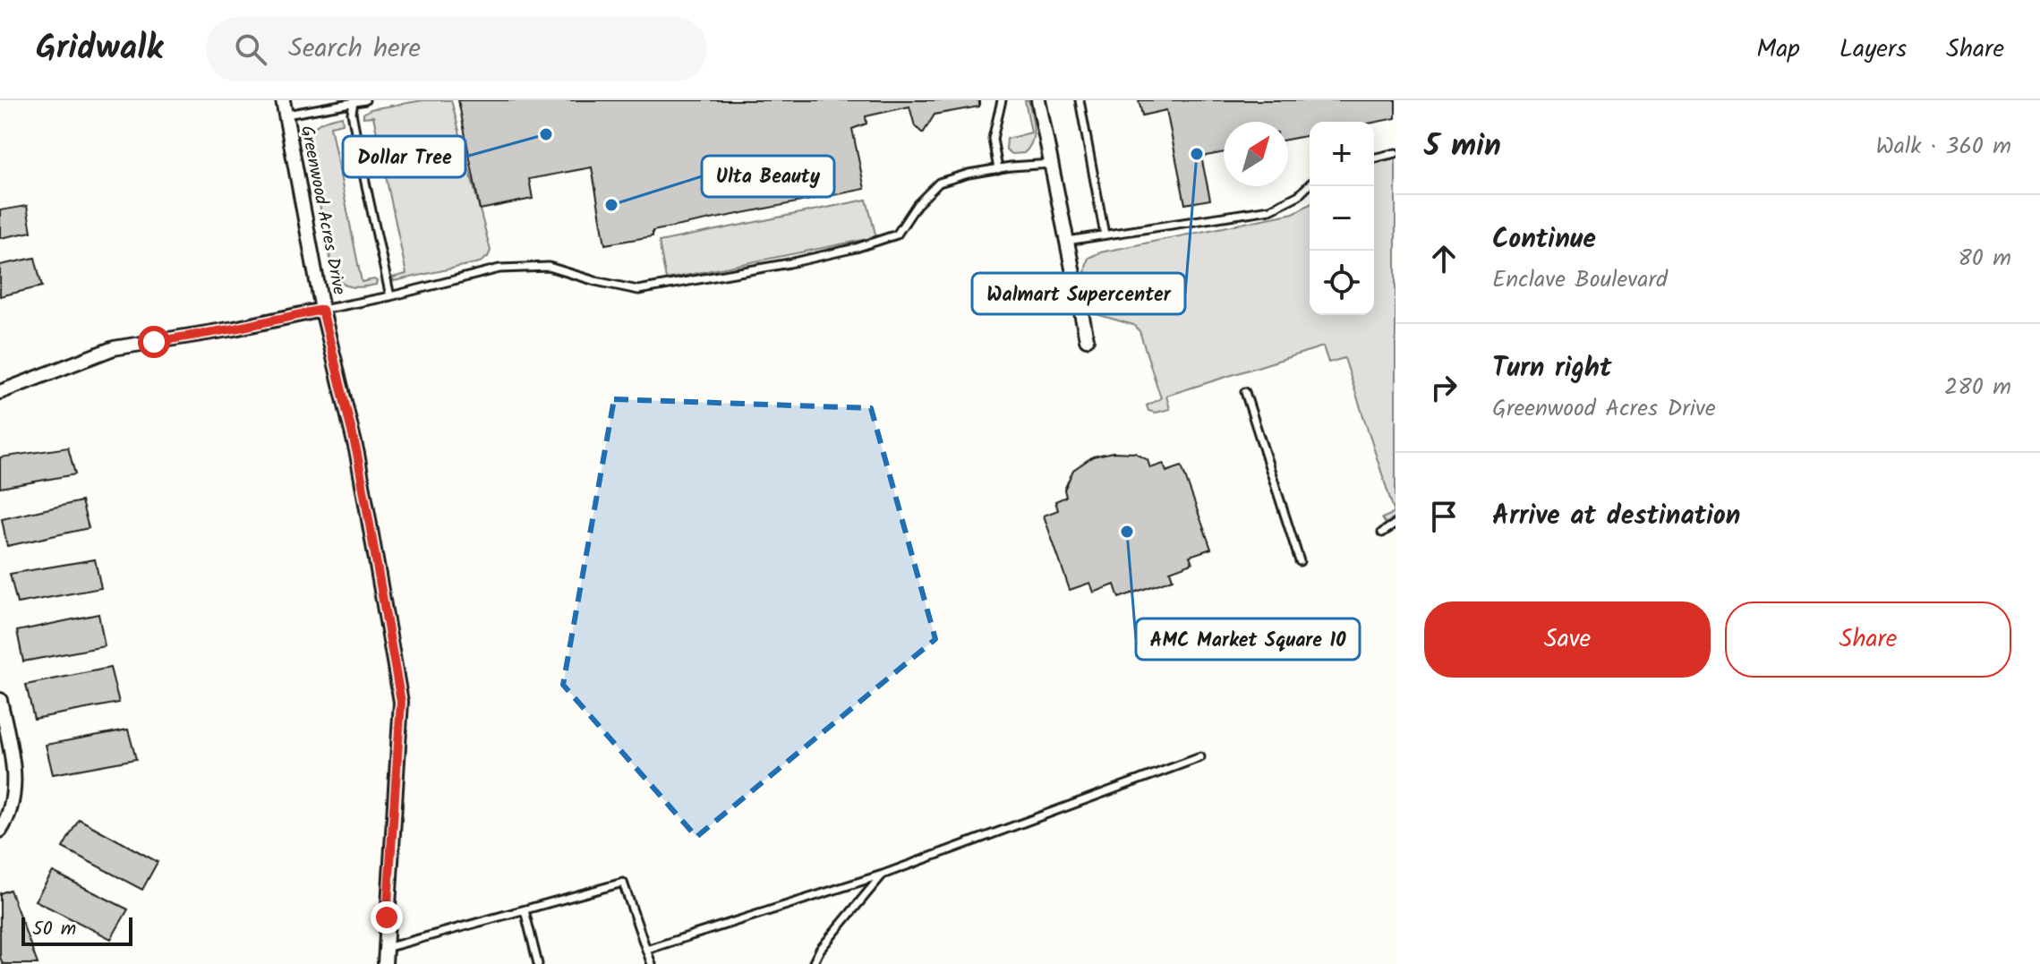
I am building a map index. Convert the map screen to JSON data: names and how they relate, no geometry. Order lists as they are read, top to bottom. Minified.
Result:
{"streets":{"street":["Greenwood Acres Drive"]},"places":["Dollar Tree","Walmart Supercenter","Ulta Beauty","AMC Market Square 10"],"scale_bar":"50 m","north":"top right","page":{"header":"Gridwalk","search":"Search here","nav":["Map","Layers","Share"],"heading":["5 min","Walk · 360 m"],"map_buttons":["+","−"],"list":[["Continue","Enclave Boulevard","80 m"],["Turn right","Greenwood Acres Drive","280 m"],"Arrive at destination"],"buttons":["Save","Share"],"scale":"50 m"}}
